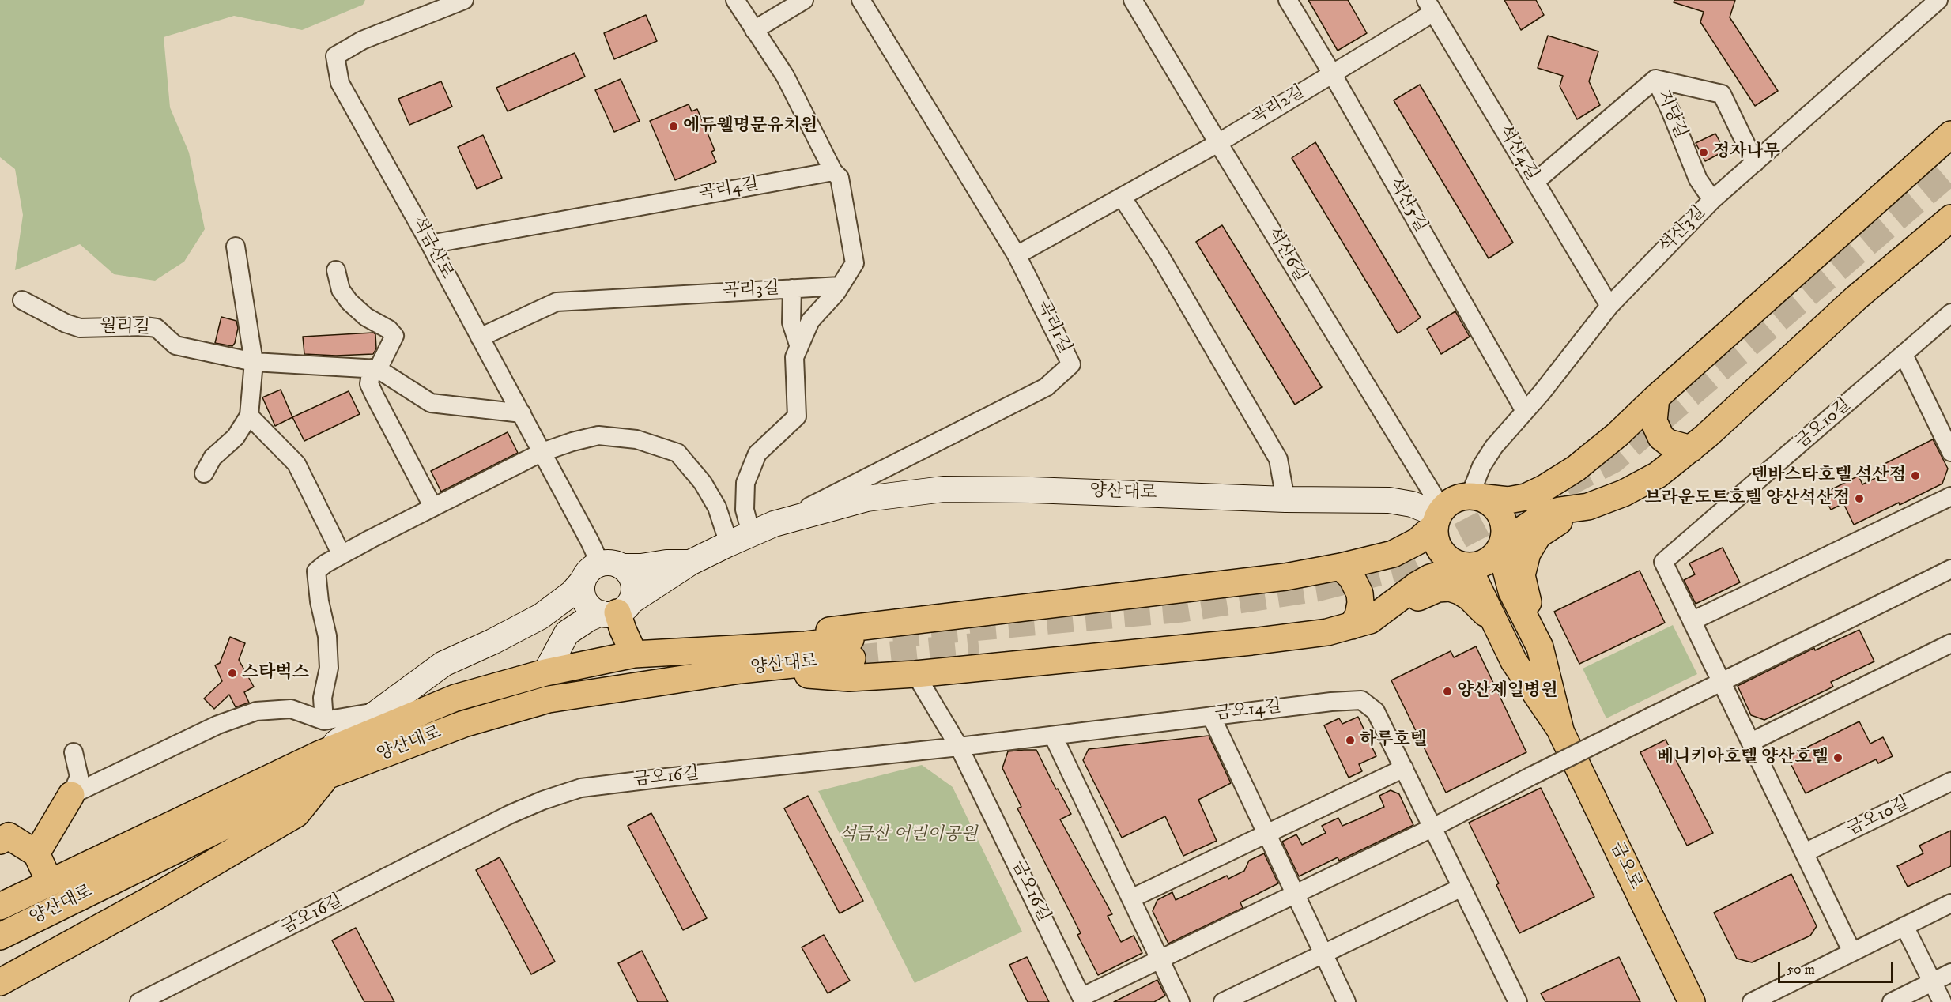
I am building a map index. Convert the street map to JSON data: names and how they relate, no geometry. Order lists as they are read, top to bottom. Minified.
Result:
{"streets":{"main road":["양산대로","금오로"],"street":["곡리2길","지당길","석산4길","곡리4길","석산5길","석산3길","석금산로","석산6길","곡리3길","곡리1길","월리길","금오10길","금오14길","금오16길"]},"crossings":[["곡리2길","석산4길"],["곡리2길","석산5길"],["곡리2길","석산6길"],["곡리2길","곡리1길"],["지당길","석산3길"],["석산4길","석산3길"],["곡리4길","석금산로"],["석산5길","석산3길"],["석산3길","석산6길"],["석산3길","양산대로"],["석산3길","금오로"],["석금산로","곡리3길"],["석금산로","월리길"],["석금산로","양산대로"],["석산6길","양산대로"],["석산6길","금오로"],["곡리3길","양산대로"],["곡리1길","양산대로"],["양산대로","금오로"],["금오14길","금오16길"]],"parks":["석금산 어린이공원"],"places":["에듀웰명문유치원","정자나무","덴바스타호텔 석산점","브라운도트호텔 양산석산점","스타벅스","양산제일병원","하루호텔","베니키아호텔 양산호텔"],"scale_bar":"50 m"}
